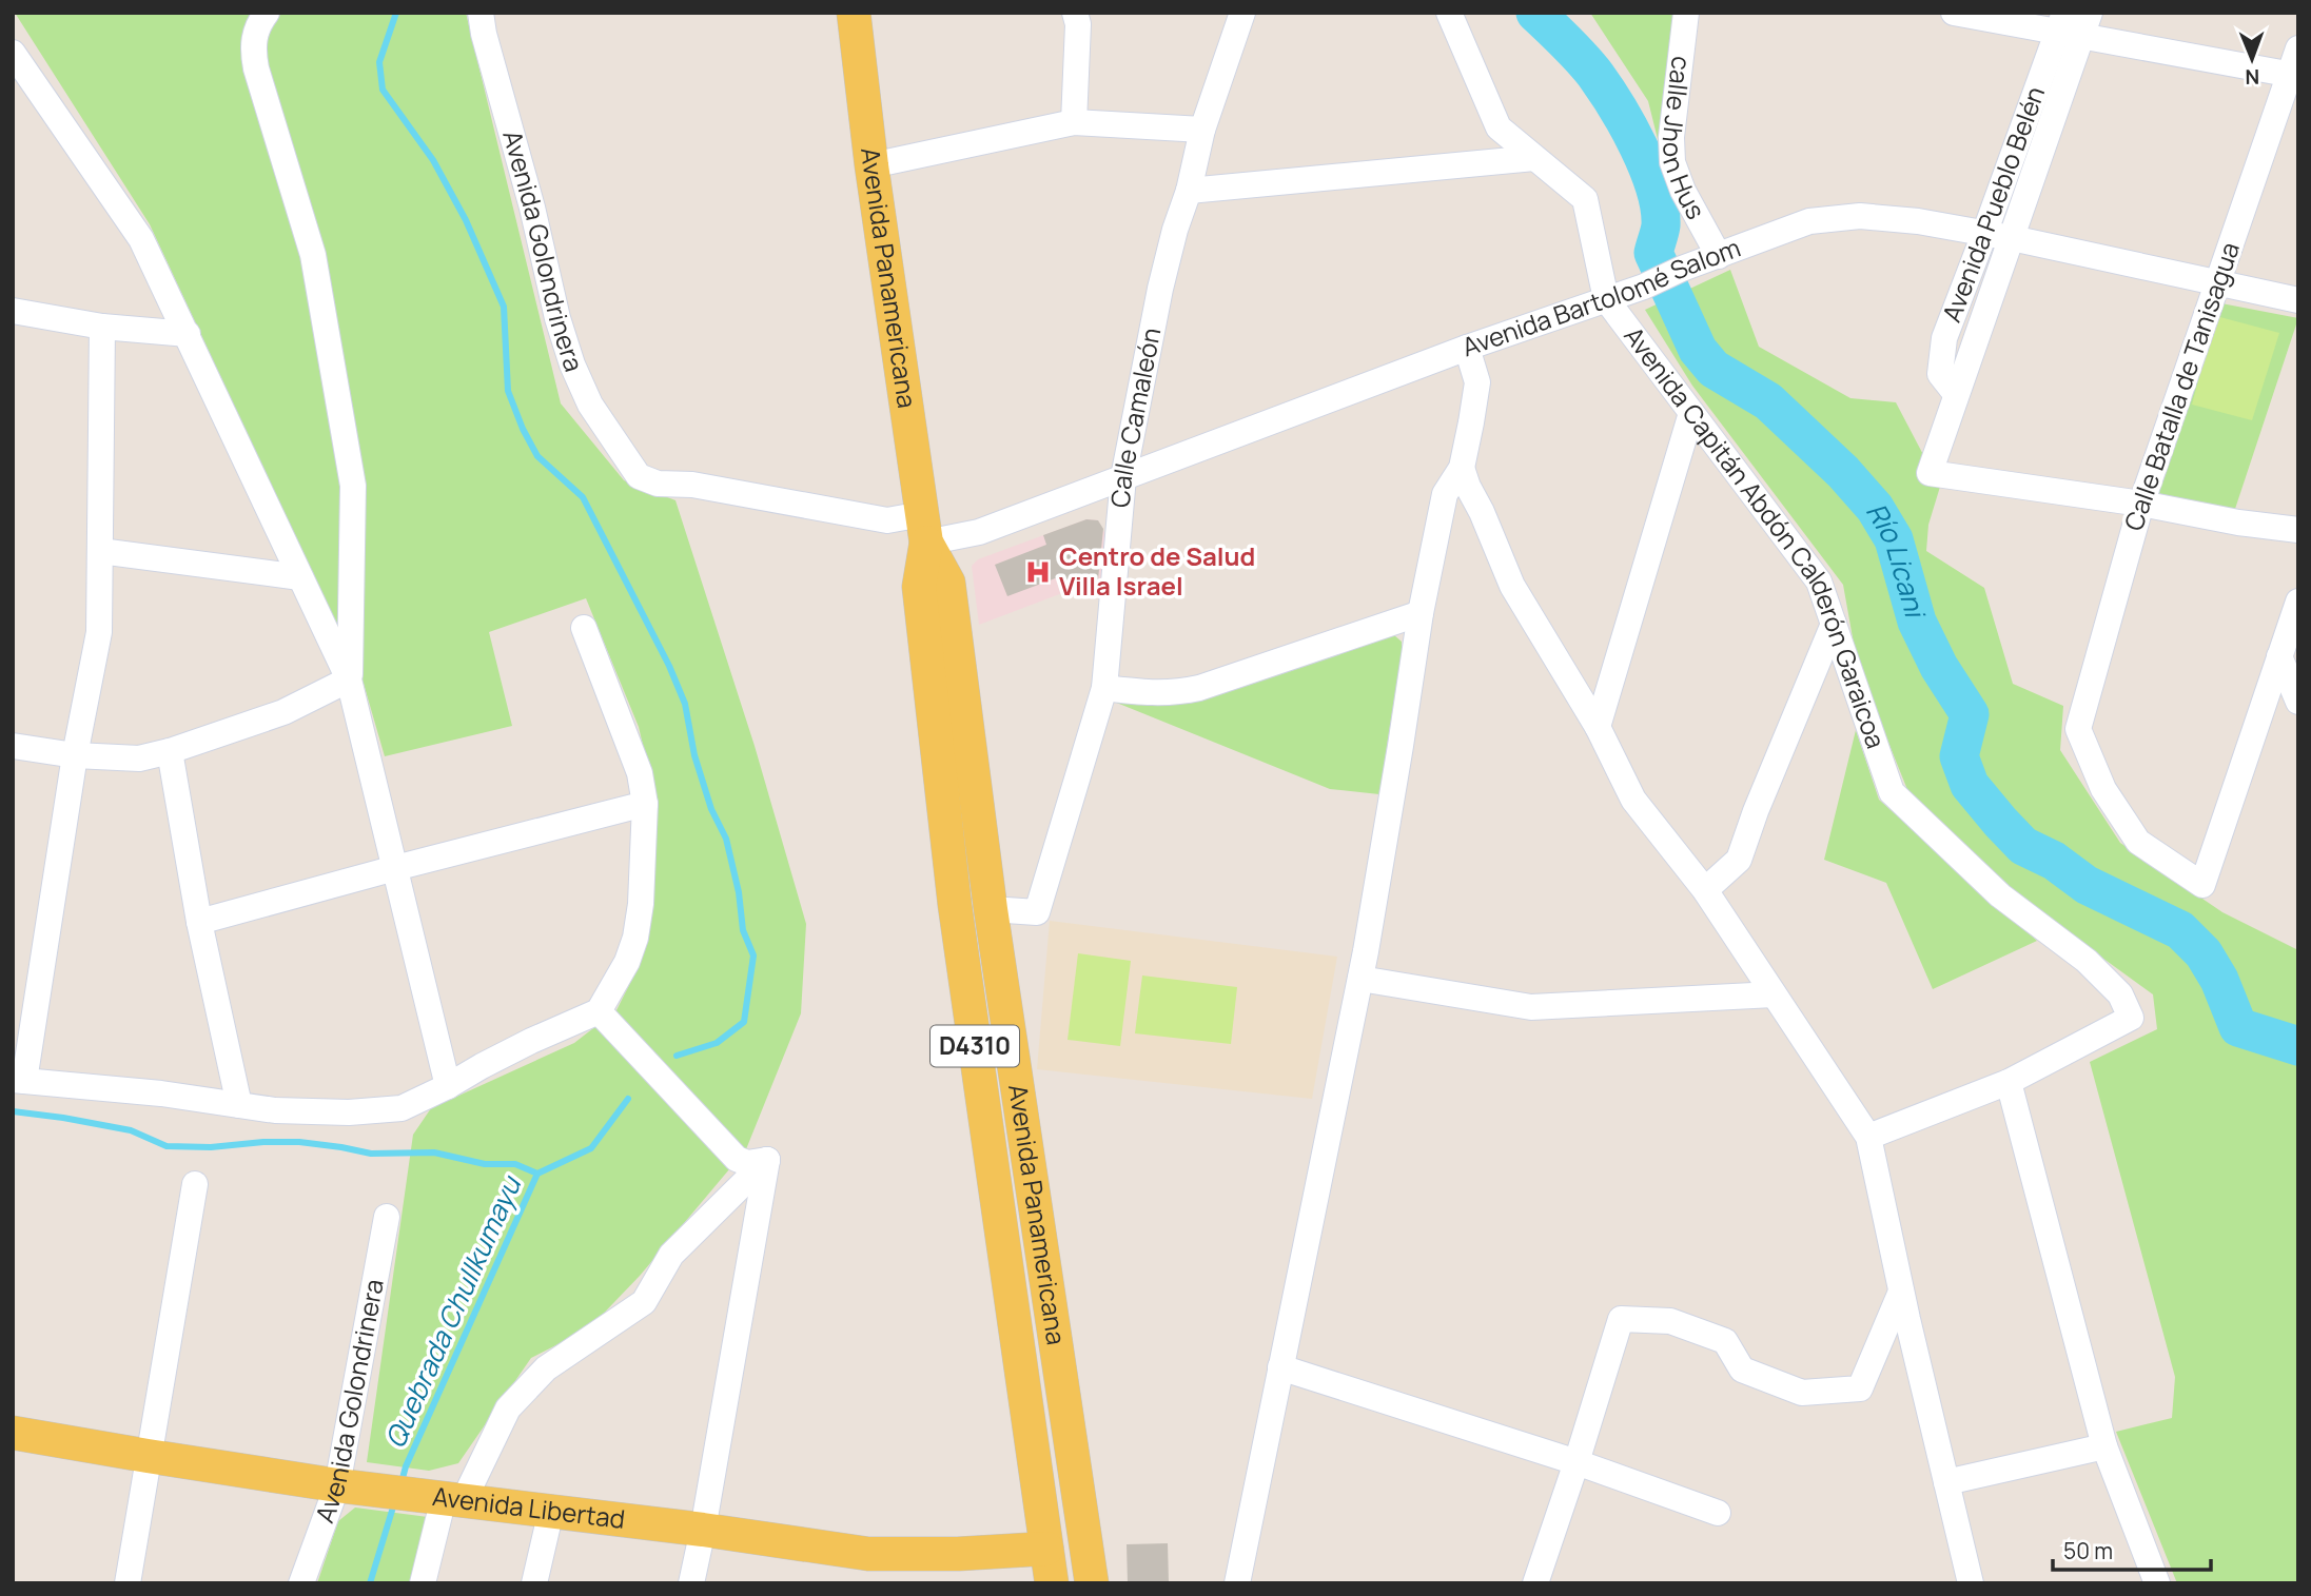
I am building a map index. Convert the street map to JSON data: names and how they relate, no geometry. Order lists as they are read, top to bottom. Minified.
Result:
{"streets":{"main road":["Avenida Panamericana","D4310","Avenida Libertad"],"street":["calle Jhon Hus","Avenida Pueblo Belén","Avenida Golondrinera","Avenida Bartolomé Salom","Calle Batalla de Tanisagua","Calle Camaleón","Avenida Capitán Abdón Calderón Garaicoa"]},"crossings":[["calle Jhon Hus","Avenida Bartolomé Salom"],["Avenida Pueblo Belén","Avenida Bartolomé Salom"],["Avenida Pueblo Belén","Calle Batalla de Tanisagua"],["Avenida Golondrinera","Avenida Bartolomé Salom"],["Avenida Golondrinera","Avenida Libertad"],["Avenida Panamericana","Avenida Bartolomé Salom"],["Avenida Panamericana","Calle Camaleón"],["Avenida Panamericana","Avenida Libertad"],["Avenida Bartolomé Salom","Calle Batalla de Tanisagua"],["Avenida Bartolomé Salom","Calle Camaleón"],["Avenida Bartolomé Salom","Avenida Capitán Abdón Calderón Garaicoa"]],"water":["Río Licani","Quebrada Chullkumayu"],"places":{"hospital":["Centro de Salud Villa Israel"]},"scale_bar":"50 m","north":"bottom"}
